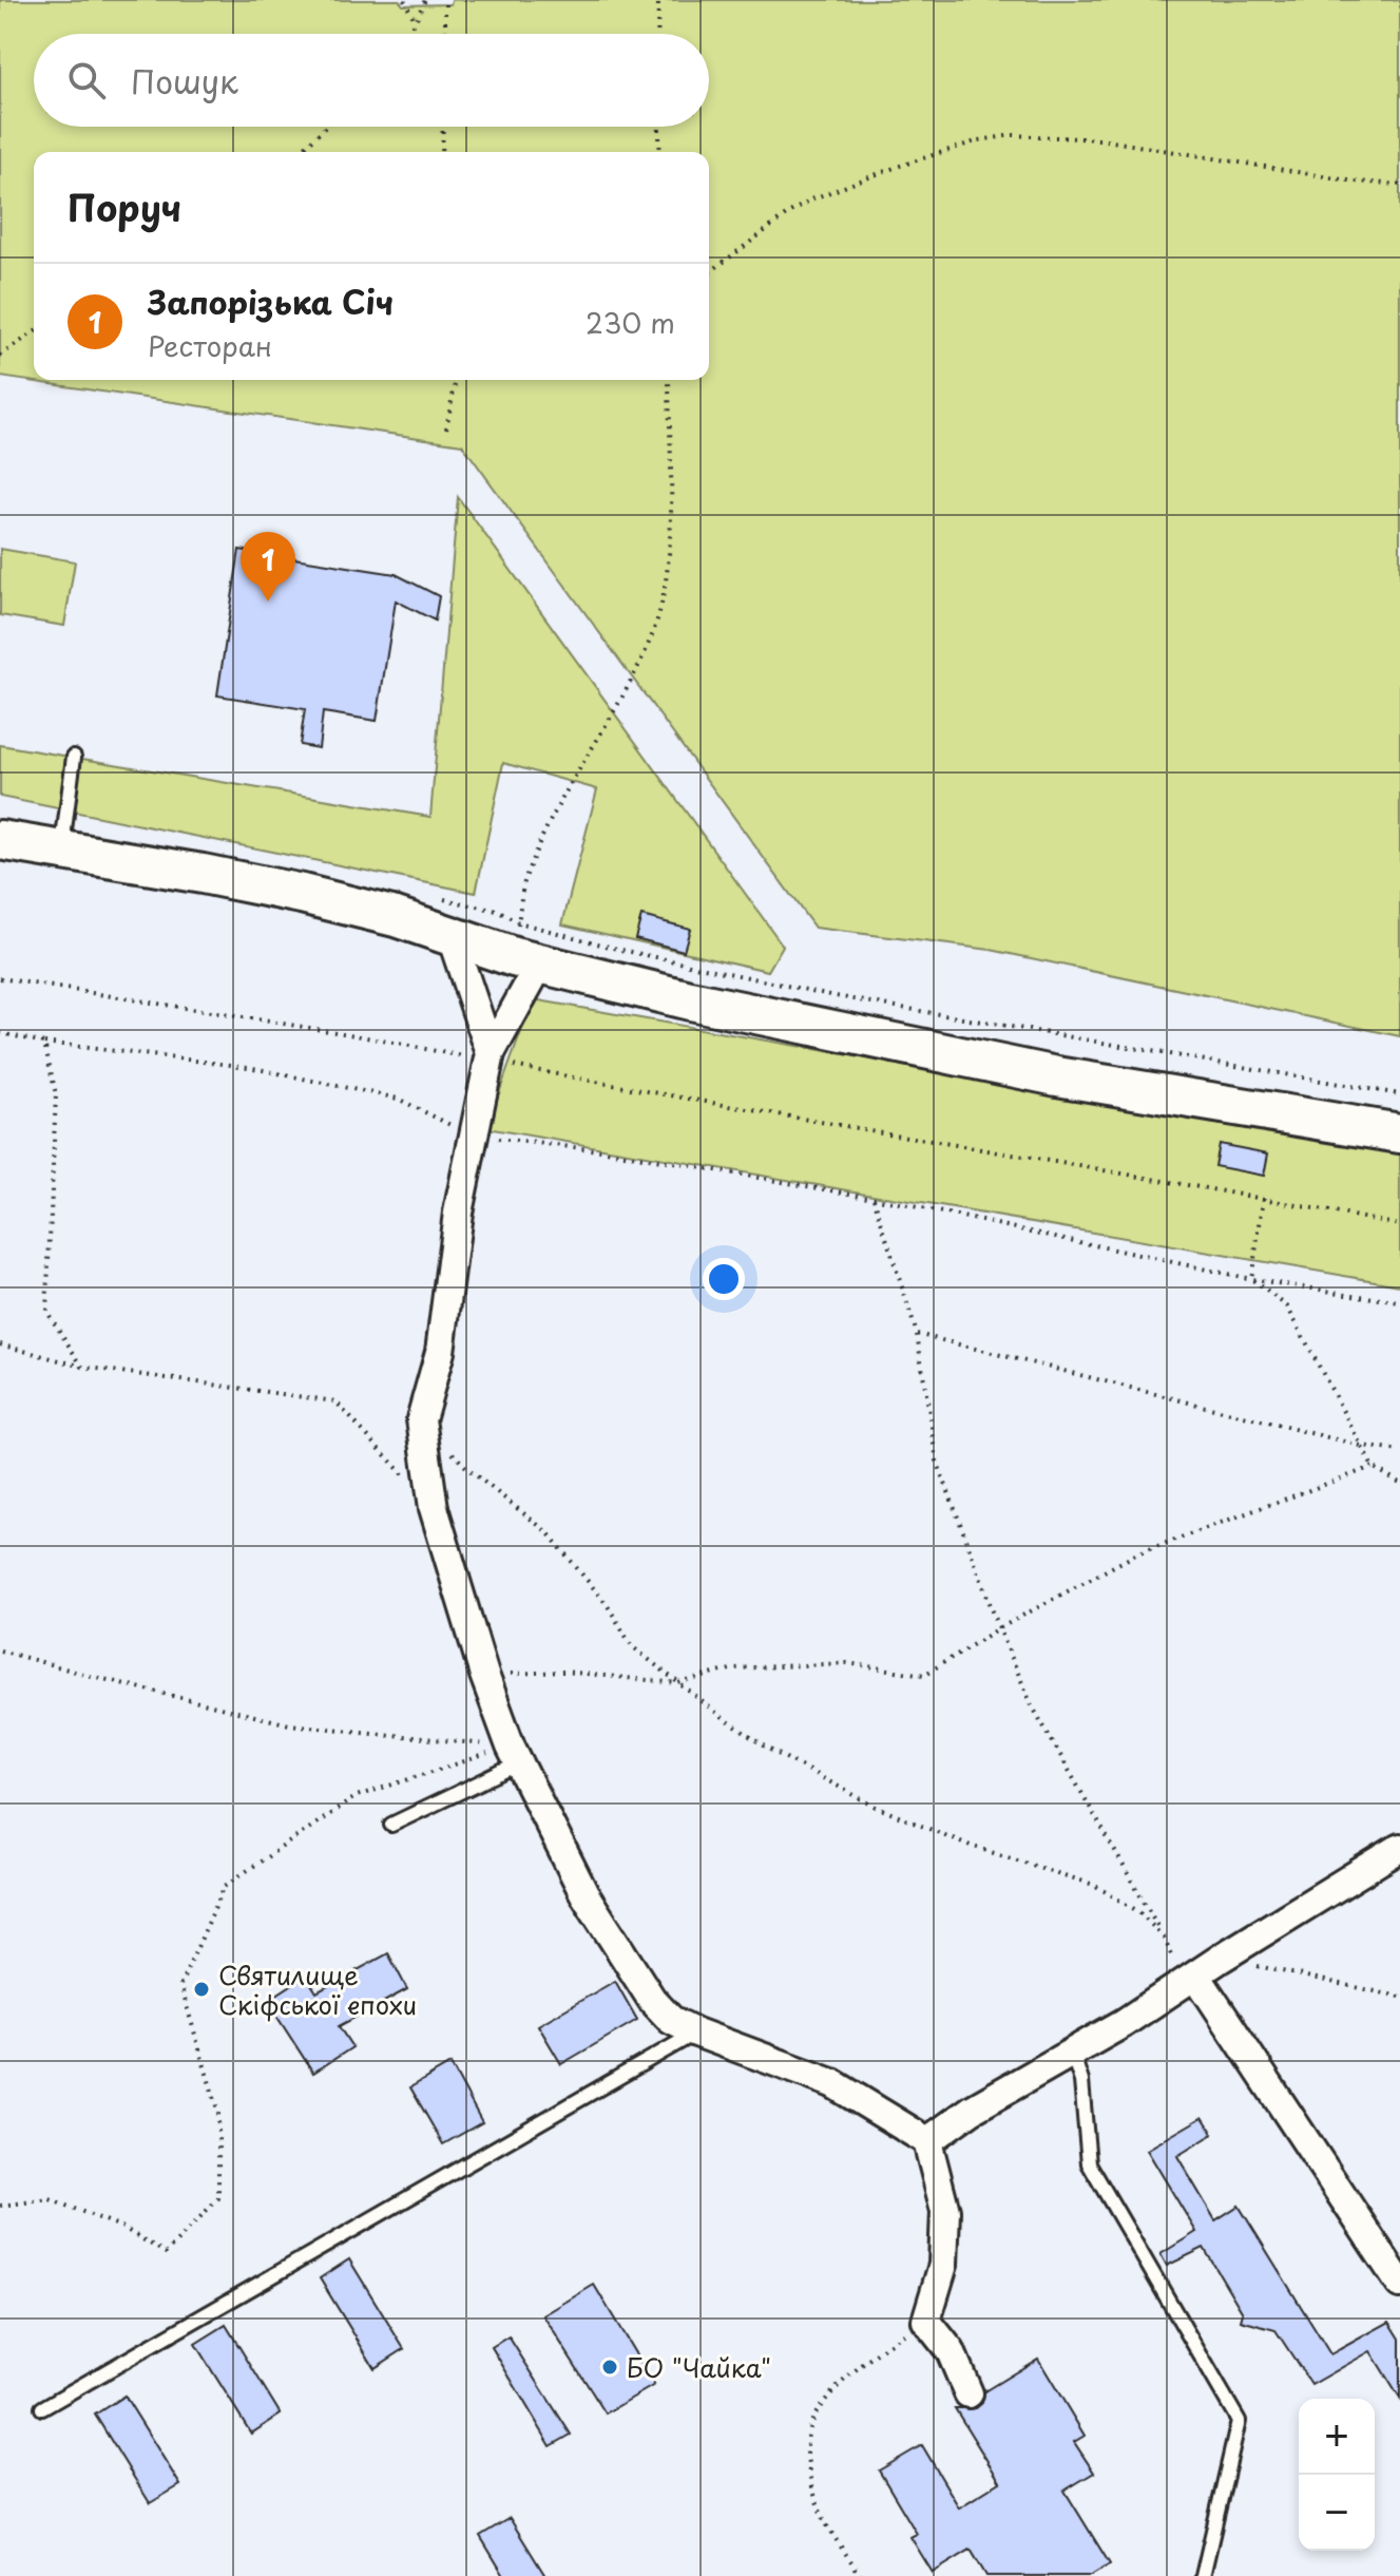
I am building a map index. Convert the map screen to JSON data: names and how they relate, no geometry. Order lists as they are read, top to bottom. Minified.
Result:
{"places":["Святилище Скіфської епохи","БО \"Чайка\""],"page":{"search":"Пошук","heading":"Поруч","list":[{"mark":"1","name":"Запорізька Січ","note":"Ресторан","value":"230 m"}],"pins":"1","map_buttons":["+","−"]}}
